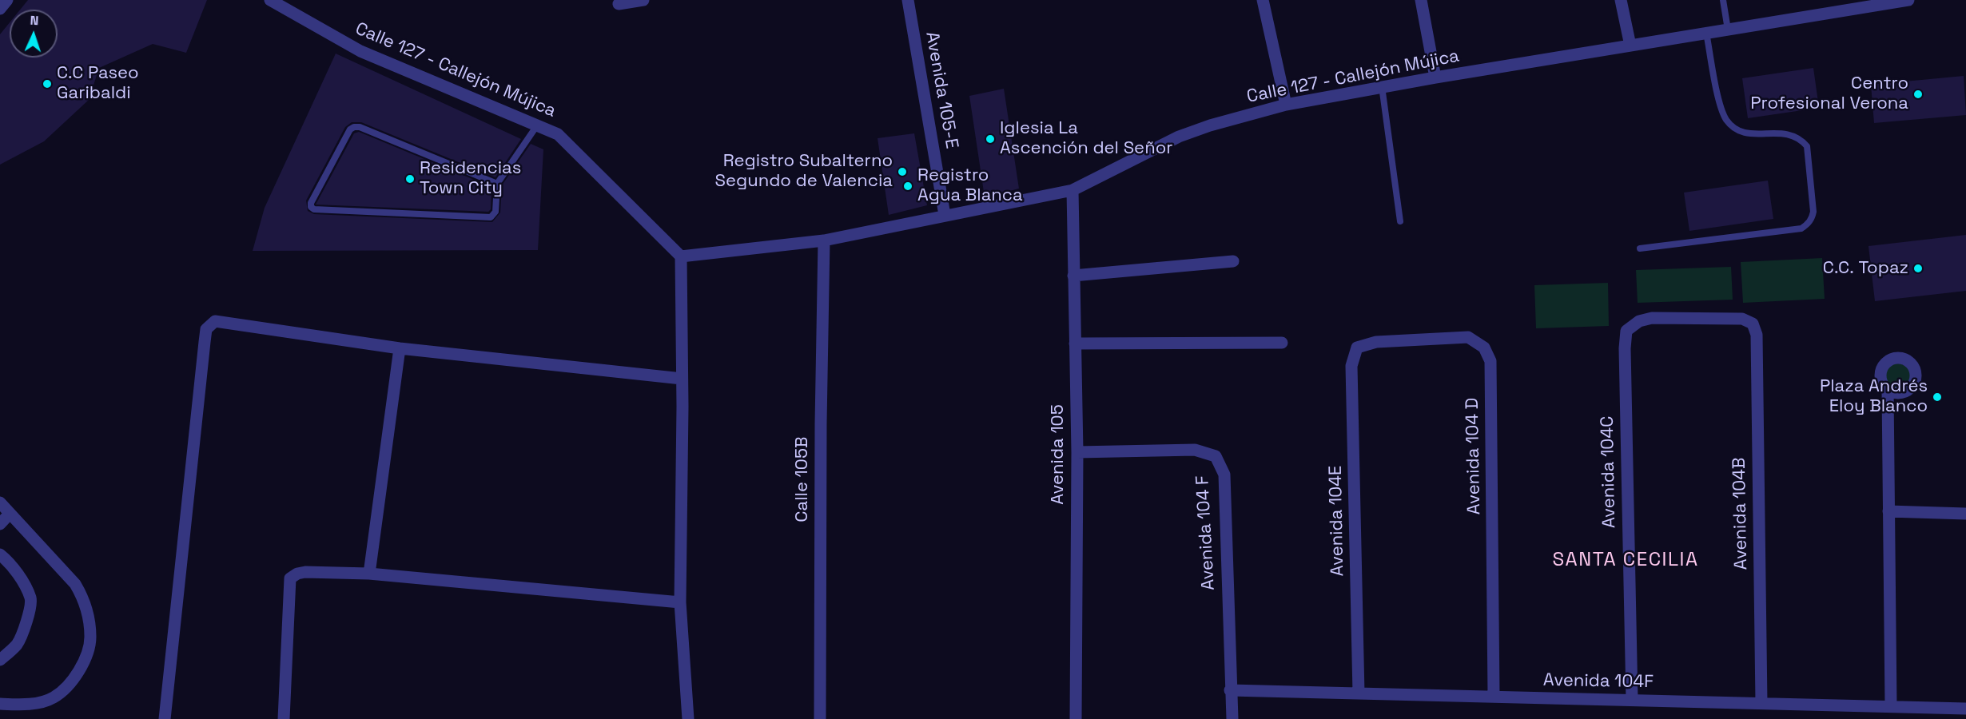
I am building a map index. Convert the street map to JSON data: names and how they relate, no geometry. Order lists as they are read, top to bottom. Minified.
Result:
{"streets":{"street":["Calle 127 - Callejón Mújica","Avenida 105-E","Avenida 105","Avenida 104 D","Avenida 104C","Calle 105B","Avenida 104B","Avenida 104E","Avenida 104 F","Avenida 104F"]},"crossings":[["Calle 127 - Callejón Mújica","Avenida 105-E"],["Calle 127 - Callejón Mújica","Avenida 105"],["Calle 127 - Callejón Mújica","Calle 105B"],["Avenida 105","Avenida 104 F"],["Avenida 104 D","Avenida 104E"],["Avenida 104 D","Avenida 104F"],["Avenida 104C","Avenida 104B"],["Avenida 104C","Avenida 104F"],["Avenida 104B","Avenida 104F"],["Avenida 104E","Avenida 104F"],["Avenida 104 F","Avenida 104F"]],"districts":["SANTA CECILIA"],"places":["C.C Paseo Garibaldi","Centro Profesional Verona","Iglesia La Ascención del Señor","Registro Subalterno Segundo de Valencia","Residencias Town City","Registro Agua Blanca","C.C. Topaz","Plaza Andrés Eloy Blanco"],"north":"top"}
